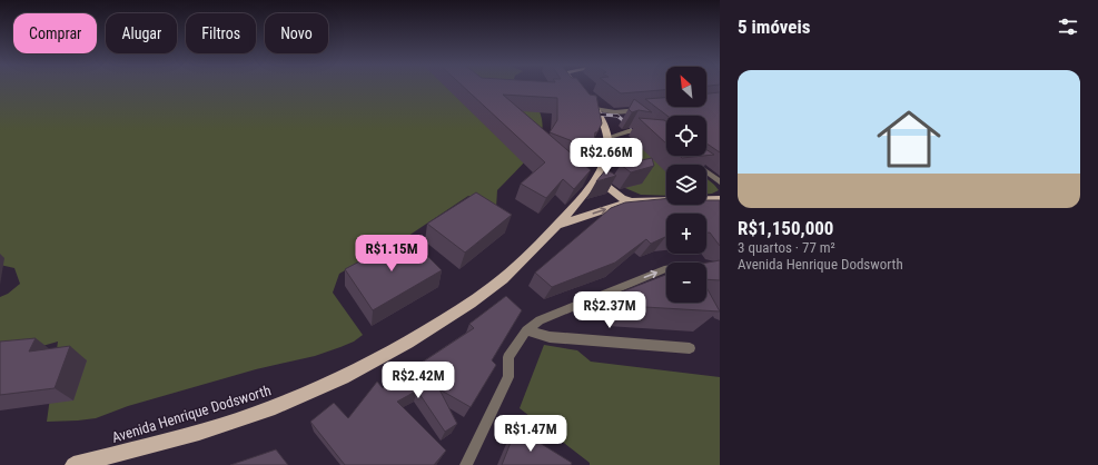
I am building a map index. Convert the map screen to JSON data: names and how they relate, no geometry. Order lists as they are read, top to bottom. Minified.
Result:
{"streets":{"main road":["Avenida Henrique Dodsworth"]},"north":"top left","page":{"heading":"5 imóveis","chip":["Comprar","Alugar","Filtros","Novo"],"list":[{"name":"R$1,150,000","note":"3 quartos · 77 m² · Avenida Henrique Dodsworth"}],"map_buttons":["+","−"],"price":["R$2.66M","R$1.15M","R$2.37M","R$2.42M","R$1.47M"]}}
